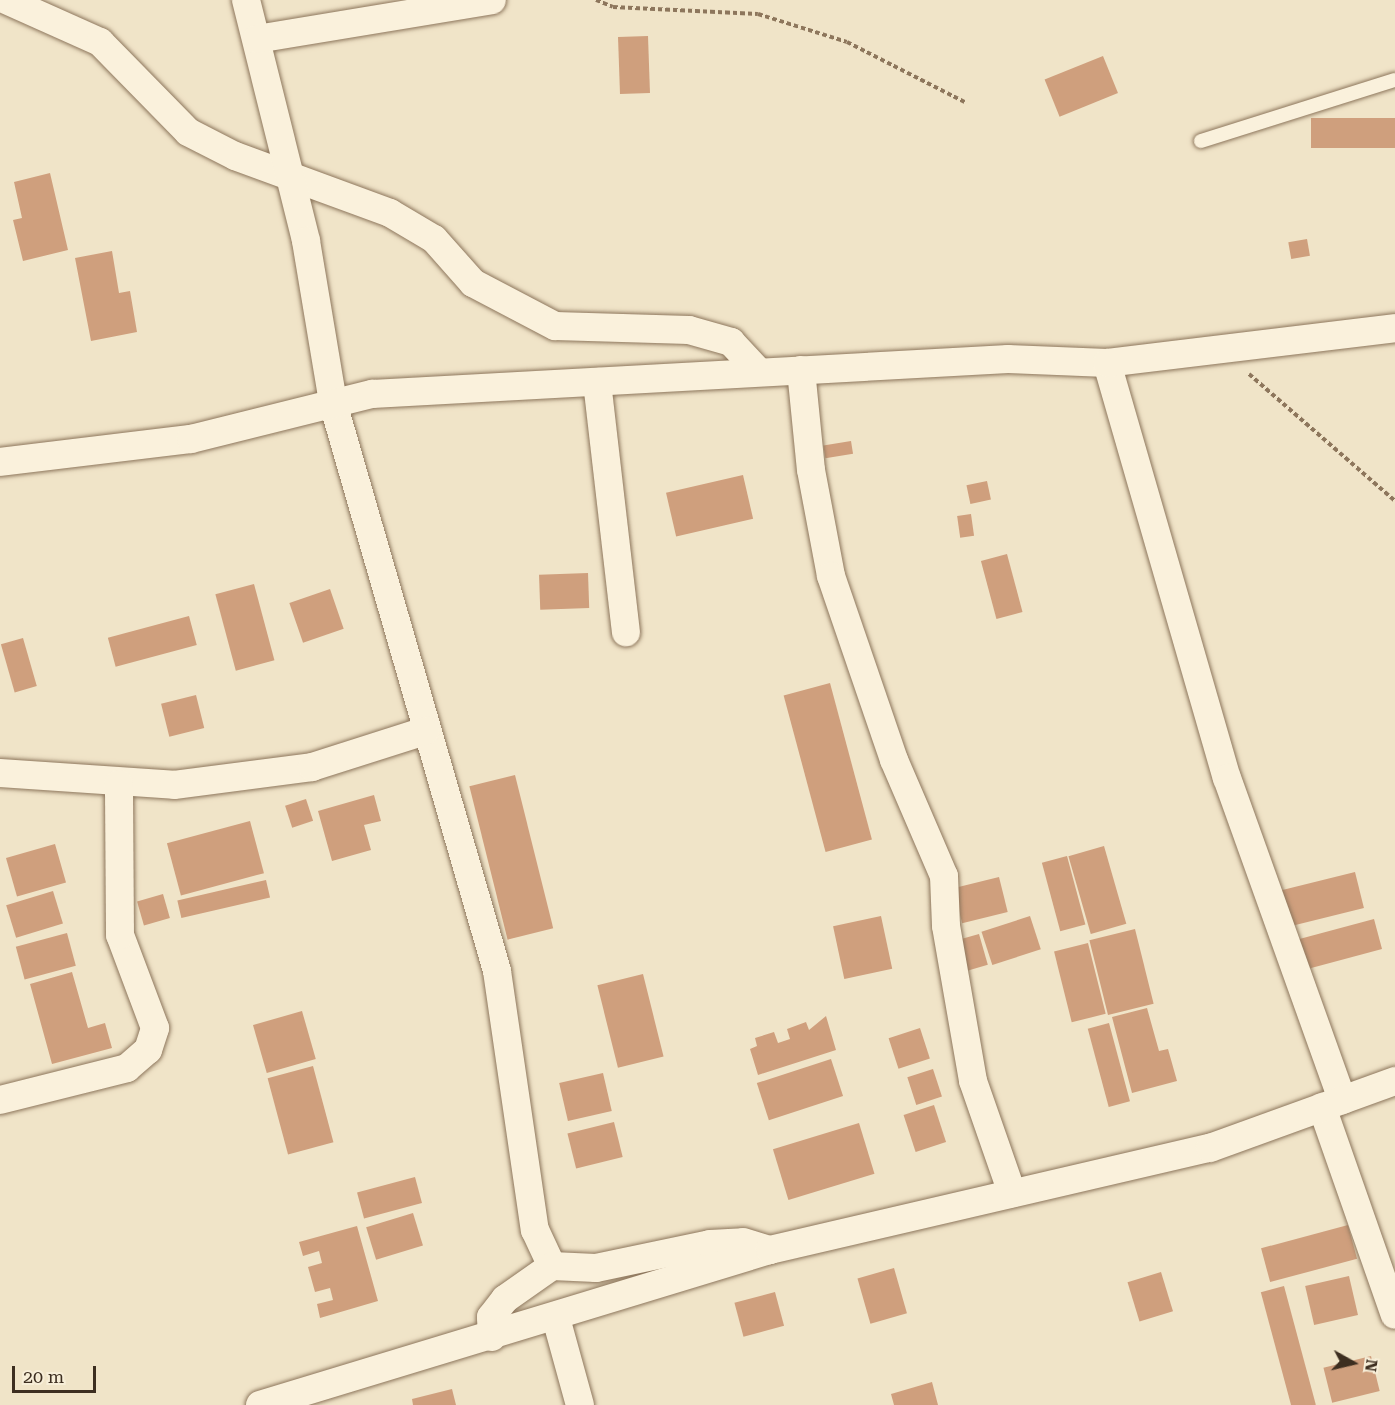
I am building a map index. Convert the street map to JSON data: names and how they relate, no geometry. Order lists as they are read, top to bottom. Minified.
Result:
{"scale_bar":"20 m","north":"right"}
